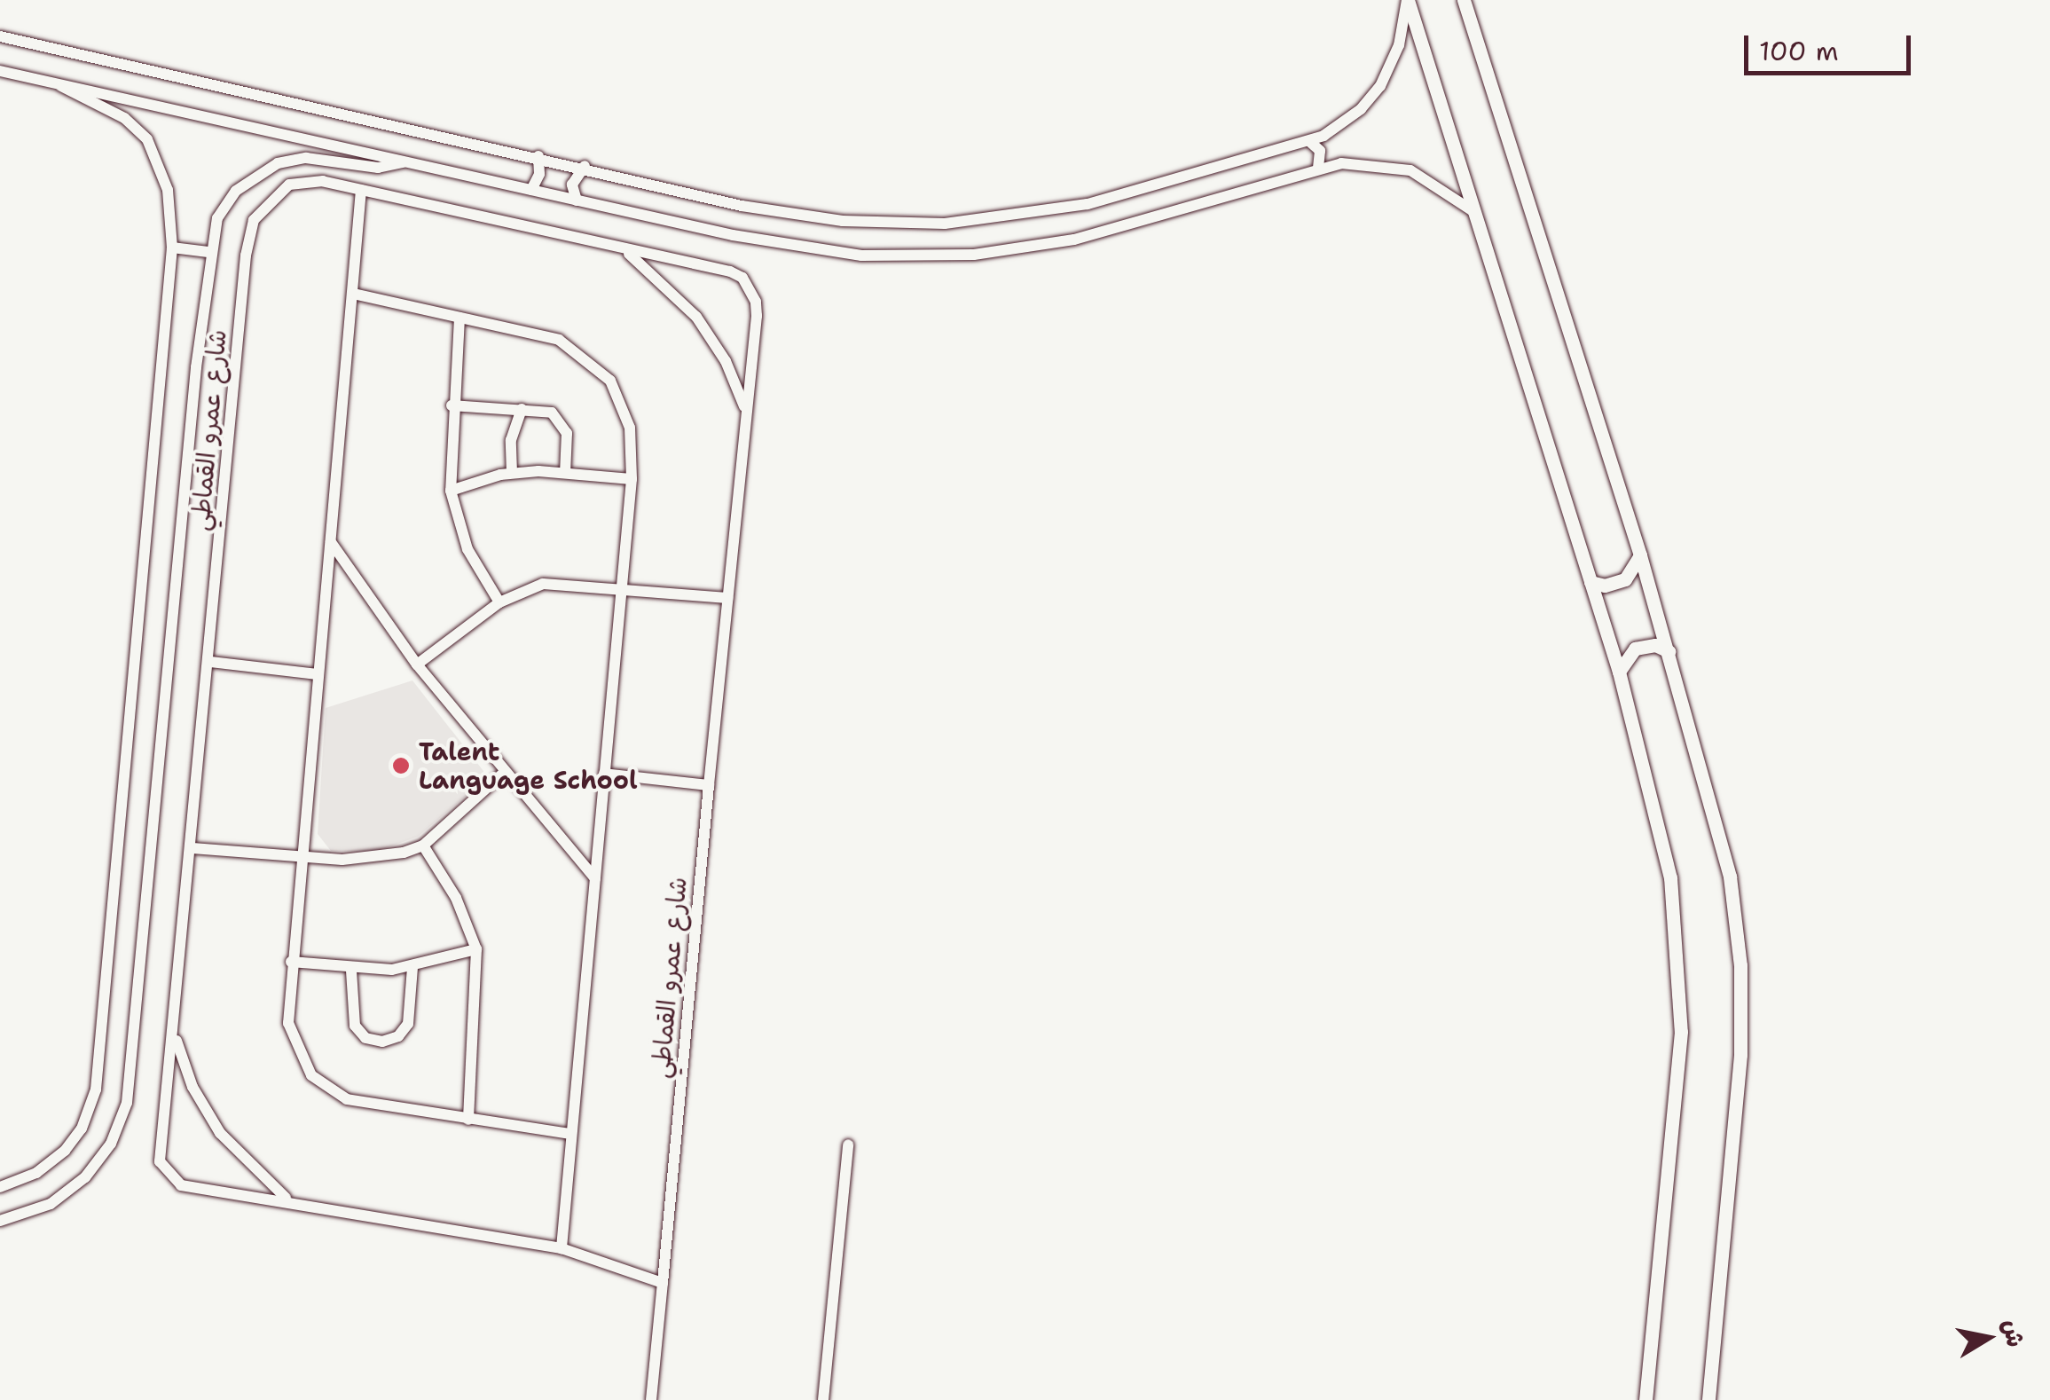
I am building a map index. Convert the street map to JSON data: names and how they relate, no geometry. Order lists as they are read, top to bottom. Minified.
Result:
{"streets":{"street":["شارع عمرو القماطي"]},"places":["Talent Language School"],"scale_bar":"100 m","north":"right"}
